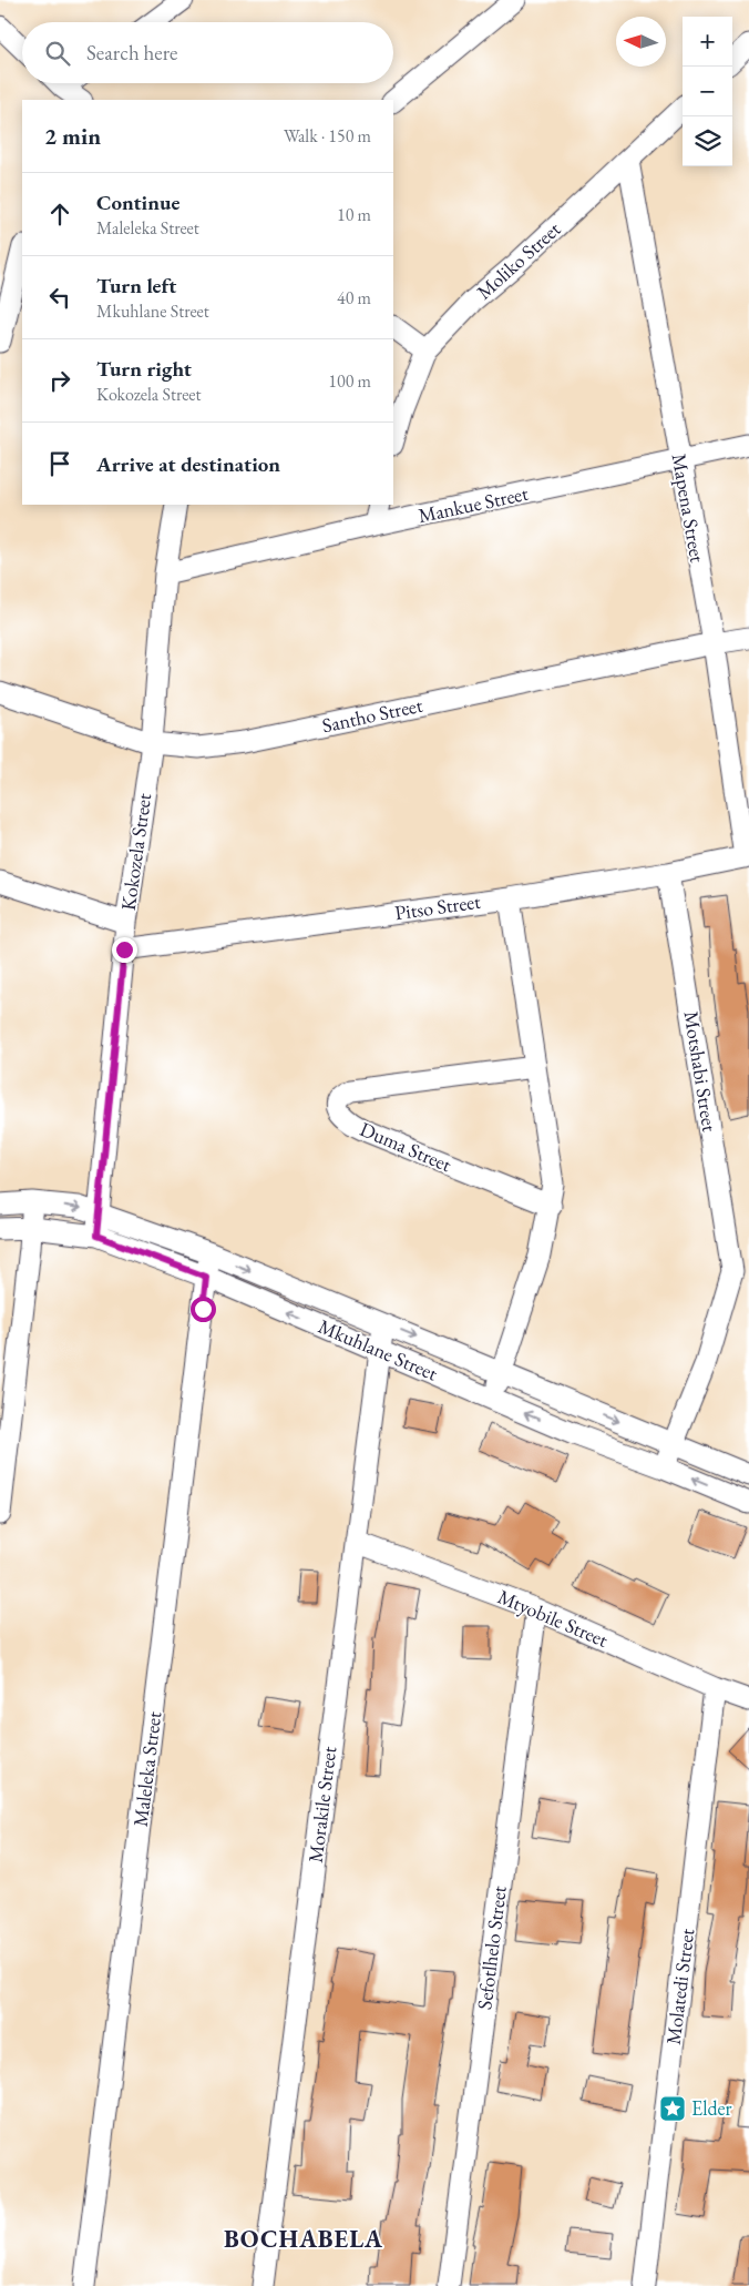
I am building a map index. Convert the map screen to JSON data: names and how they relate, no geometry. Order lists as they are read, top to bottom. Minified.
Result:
{"streets":{"street":["Moliko Street","Mankue Street","Mapena Street","Santho Street","Kokozela Street","Pitso Street","Motshabi Street","Duma Street","Mkuhlane Street","Mtyobile Street","Maleleka Street","Morakile Street","Sefotlhelo Street","Molatedi Street"]},"crossings":[["Moliko Street","Mapena Street"],["Mankue Street","Mapena Street"],["Mankue Street","Kokozela Street"],["Mapena Street","Santho Street"],["Mapena Street","Pitso Street"],["Santho Street","Kokozela Street"],["Kokozela Street","Pitso Street"],["Kokozela Street","Mkuhlane Street"],["Pitso Street","Motshabi Street"],["Motshabi Street","Mkuhlane Street"],["Mkuhlane Street","Maleleka Street"],["Mkuhlane Street","Morakile Street"],["Mtyobile Street","Morakile Street"],["Mtyobile Street","Sefotlhelo Street"],["Mtyobile Street","Molatedi Street"]],"districts":["BOCHABELA"],"places":{"place":["Elder"]},"north":"left","page":{"map_buttons":["+","−"],"search":"Search here","heading":["2 min","Walk · 150 m"],"list":[["Continue","Maleleka Street","10 m"],["Turn left","Mkuhlane Street","40 m"],["Turn right","Kokozela Street","100 m"],"Arrive at destination"]}}
